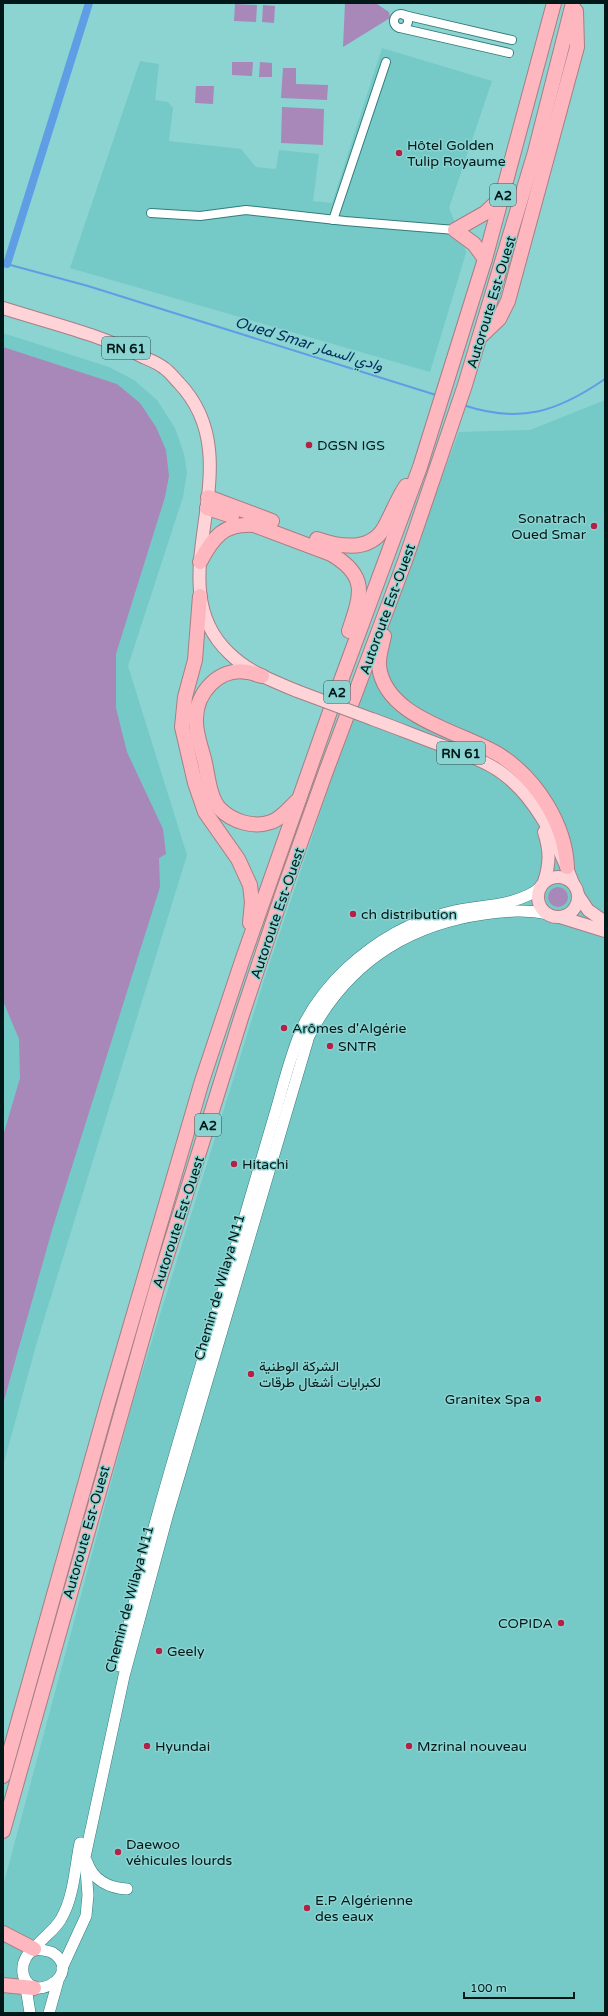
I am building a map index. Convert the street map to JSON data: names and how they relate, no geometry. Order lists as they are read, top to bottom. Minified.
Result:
{"streets":{"highway":["A2","Autoroute Est-Ouest"],"main road":["RN 61","Chemin de Wilaya N11"]},"crossings":[["RN 61","Chemin de Wilaya N11"]],"water":["Oued Smar وادي السمار"],"places":["Hôtel Golden Tulip Royaume","DGSN IGS","Sonatrach Oued Smar","ch distribution","Arômes d'Algérie","SNTR","Hitachi","الشركة الوطنية لكبرايات أشغال طرقات","Granitex Spa","COPIDA","Geely","Hyundai","Mzrinal nouveau","Daewoo véhicules lourds","E.P Algérienne des eaux"],"scale_bar":"100 m"}
